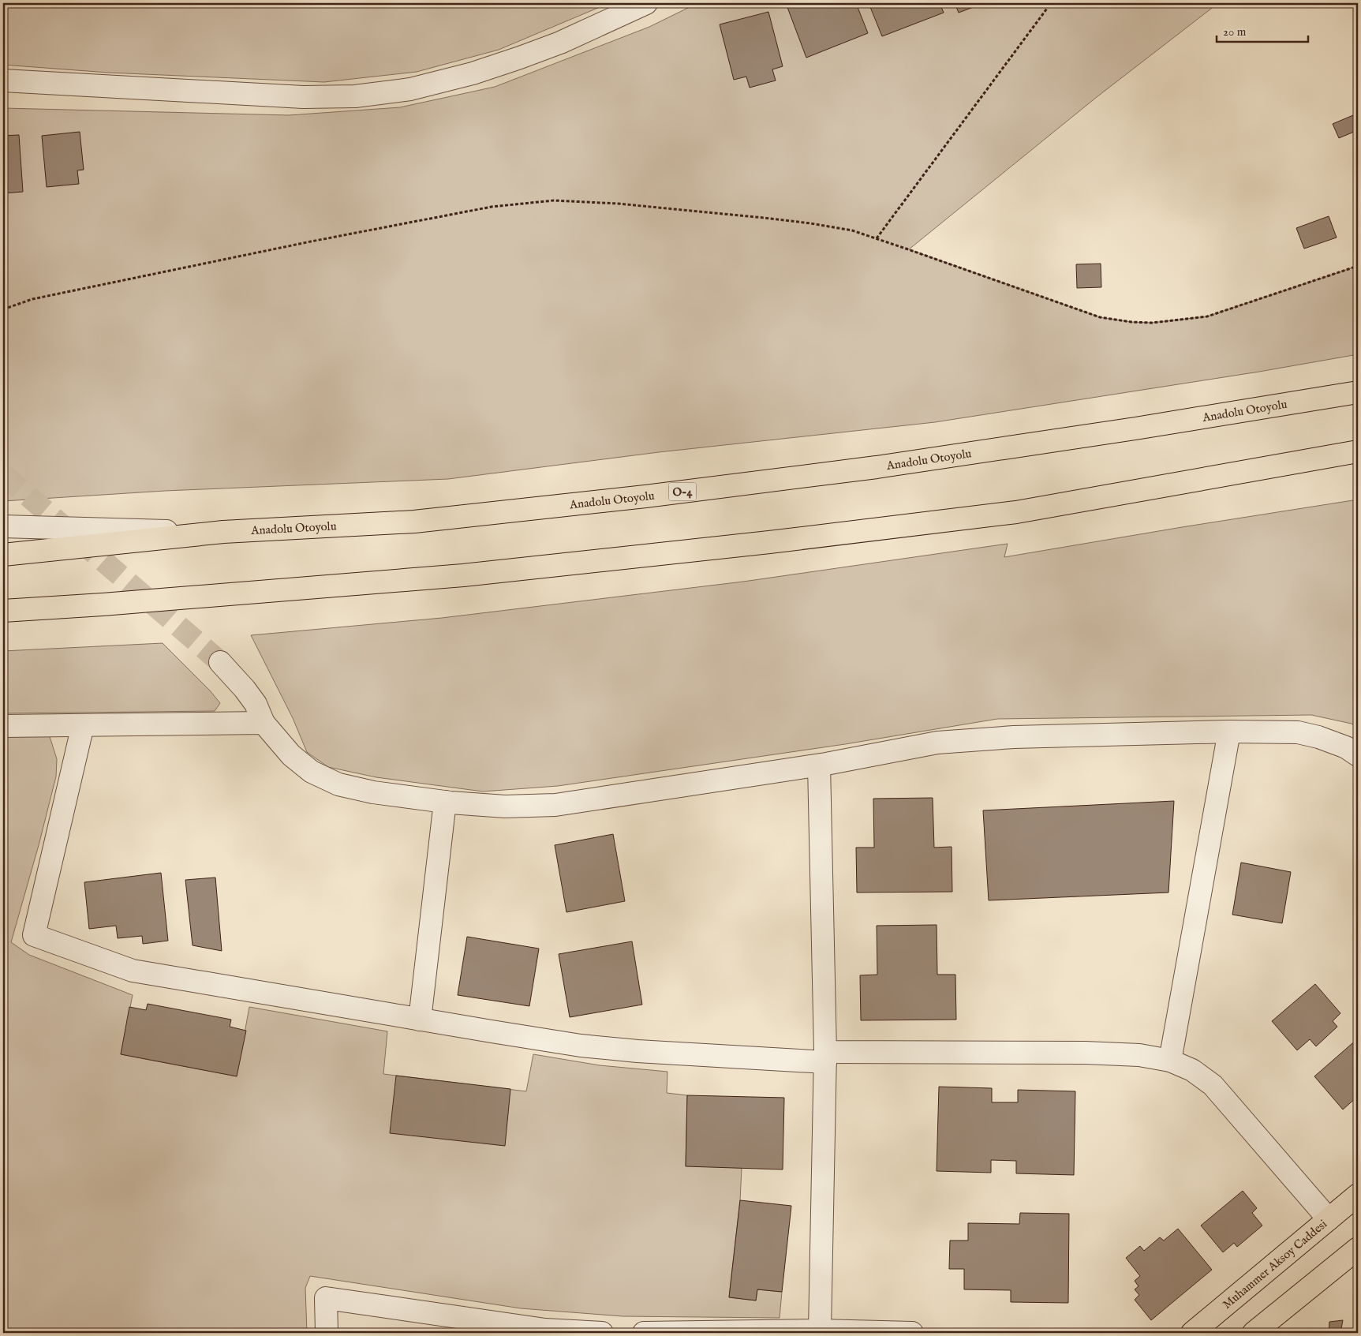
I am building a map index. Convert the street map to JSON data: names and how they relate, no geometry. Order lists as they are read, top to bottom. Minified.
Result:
{"streets":{"main road":["Anadolu Otoyolu","O-4","Muhammer Aksoy Caddesi"]},"scale_bar":"20 m"}
